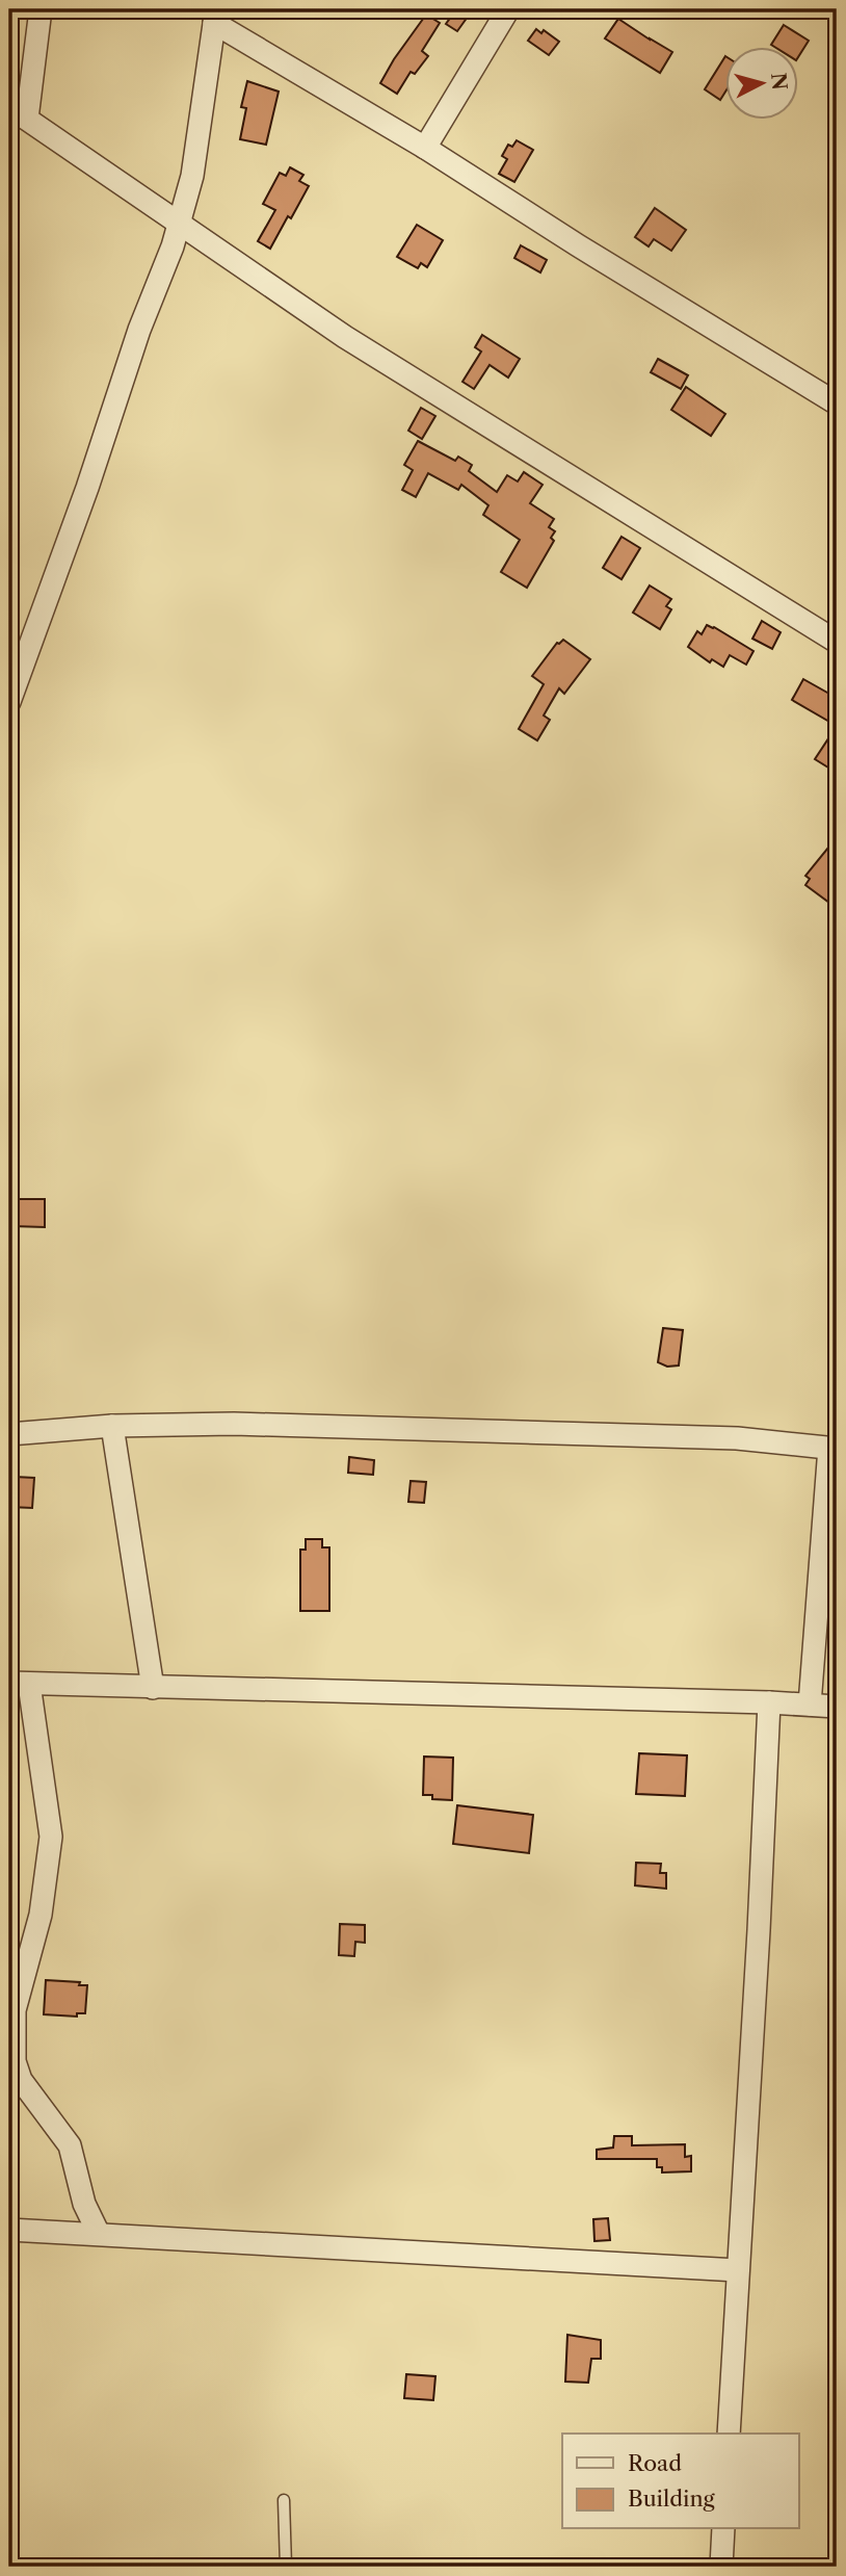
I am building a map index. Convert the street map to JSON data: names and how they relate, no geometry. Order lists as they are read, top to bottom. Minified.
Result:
{"legend":["Road","Building"],"north":"right"}
